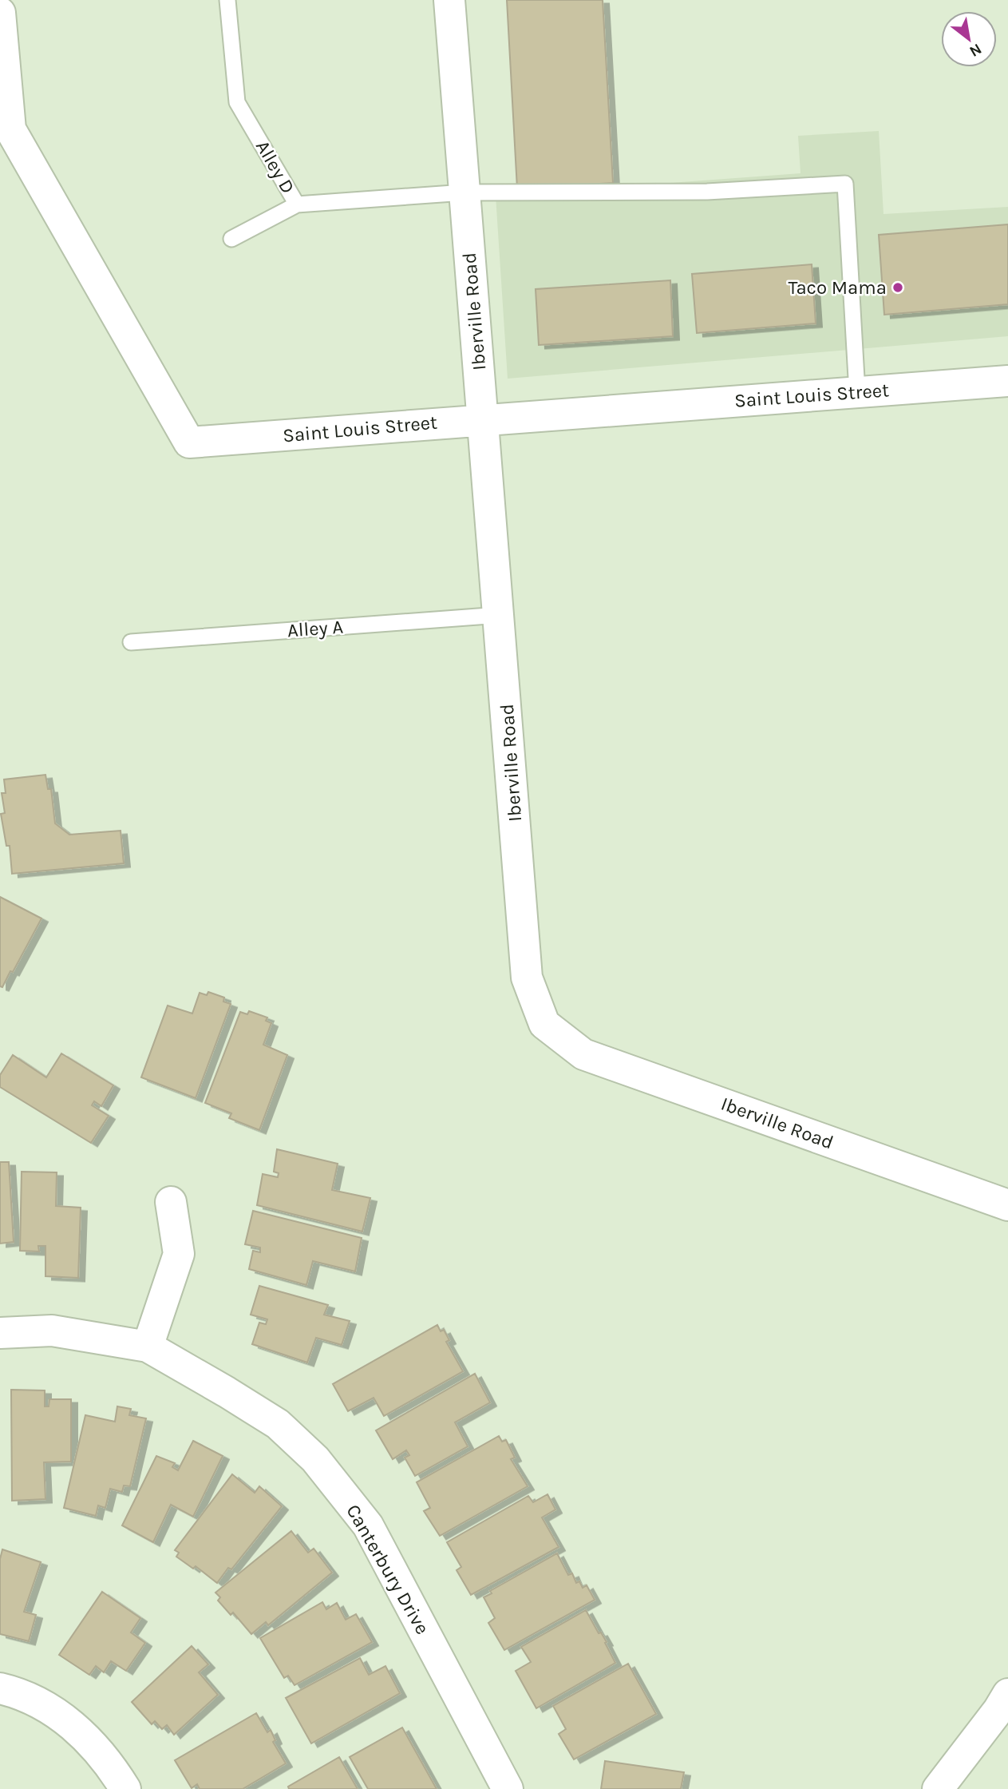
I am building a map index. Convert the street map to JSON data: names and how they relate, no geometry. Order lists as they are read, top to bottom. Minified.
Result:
{"streets":{"street":["Iberville Road","Saint Louis Street","Canterbury Drive"],"lane":["Alley D","Alley A"]},"crossings":[["Alley D","Iberville Road"],["Alley D","Saint Louis Street"],["Iberville Road","Saint Louis Street"],["Iberville Road","Alley A"]],"places":["Taco Mama"],"north":"bottom right"}
